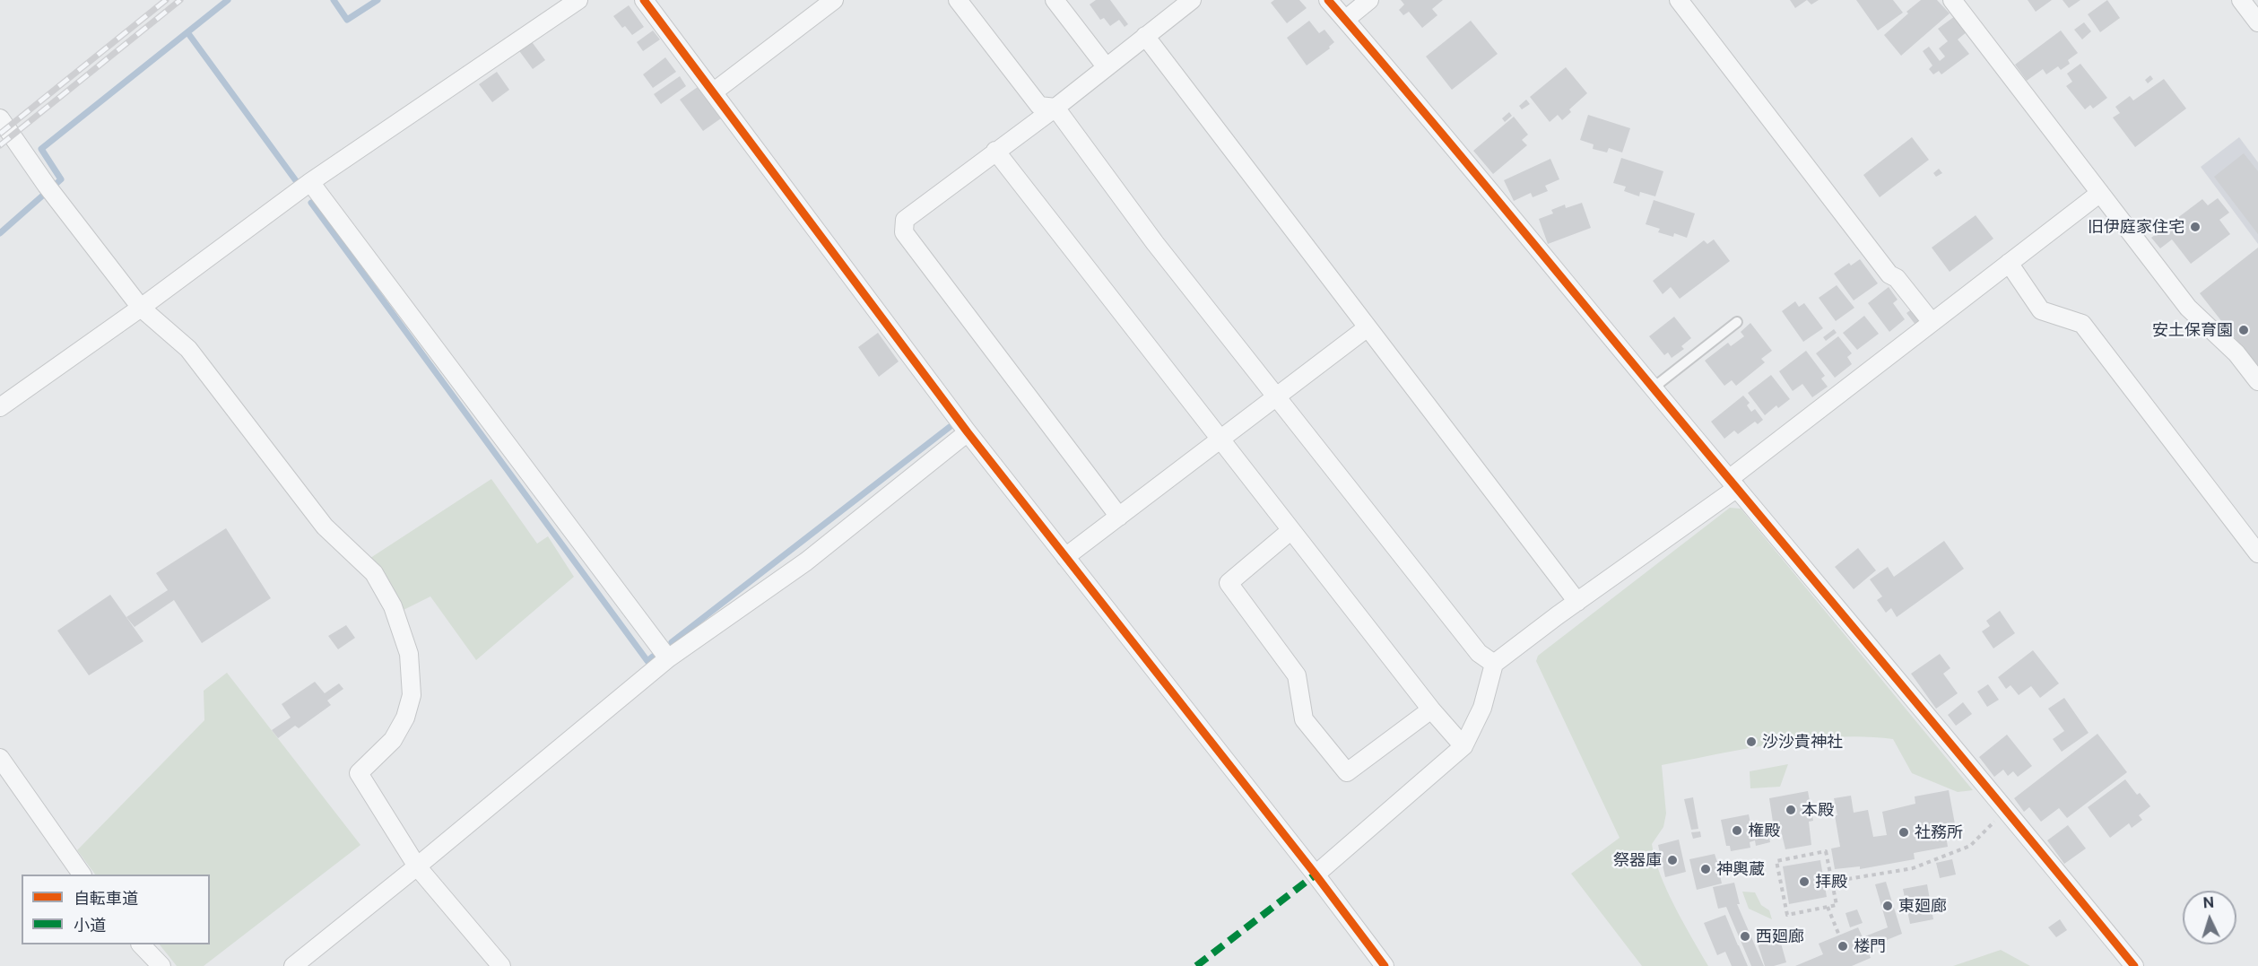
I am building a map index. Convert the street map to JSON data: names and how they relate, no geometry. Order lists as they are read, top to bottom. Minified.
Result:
{"places":["旧伊庭家住宅","安土保育園","沙沙貴神社","本殿","権殿","社務所","祭器庫","神輿蔵","拝殿","東廻廊","西廻廊","楼門"],"legend":["自転車道","小道"],"north":"top"}
